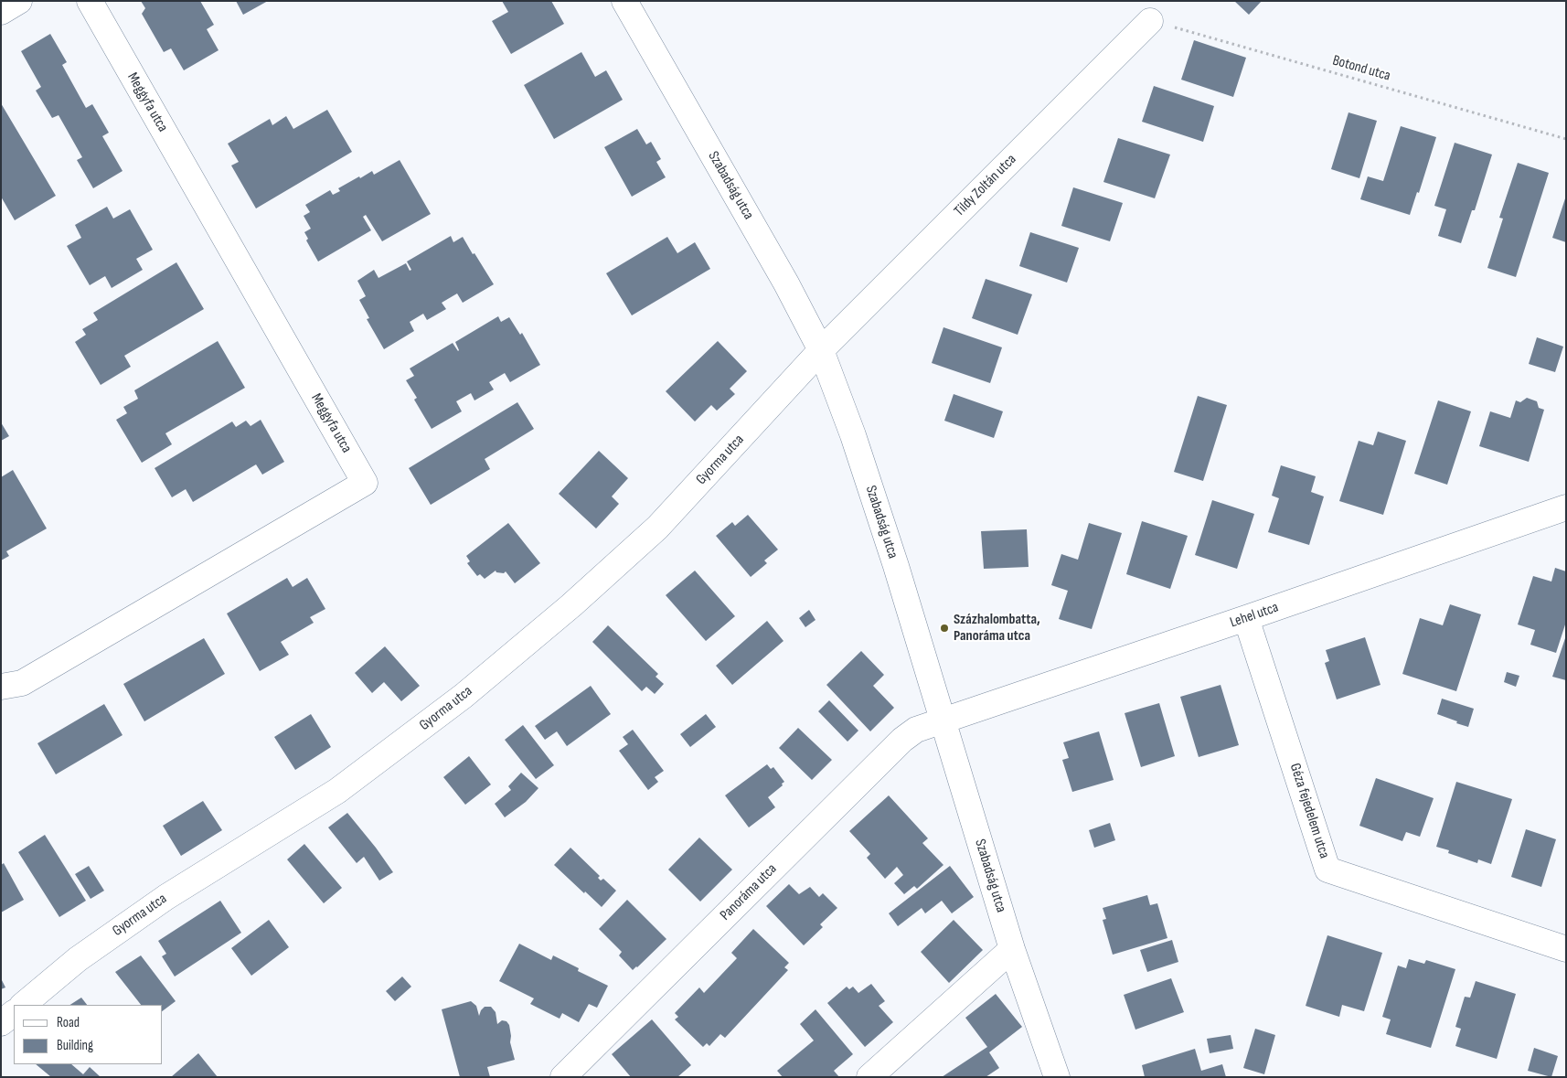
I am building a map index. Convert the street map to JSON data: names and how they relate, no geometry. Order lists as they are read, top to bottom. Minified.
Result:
{"streets":{"street":["Meggyfa utca","Szabadság utca","Tildy Zoltán utca","Gyorma utca","Lehel utca","Géza fejedelem utca","Panoráma utca"],"path":["Botond utca"]},"crossings":[["Botond utca","Tildy Zoltán utca"],["Szabadság utca","Tildy Zoltán utca"],["Szabadság utca","Gyorma utca"],["Szabadság utca","Lehel utca"],["Szabadság utca","Panoráma utca"],["Tildy Zoltán utca","Gyorma utca"],["Lehel utca","Géza fejedelem utca"],["Lehel utca","Panoráma utca"]],"places":["Százhalombatta, Panoráma utca"],"legend":["Road","Building"]}
